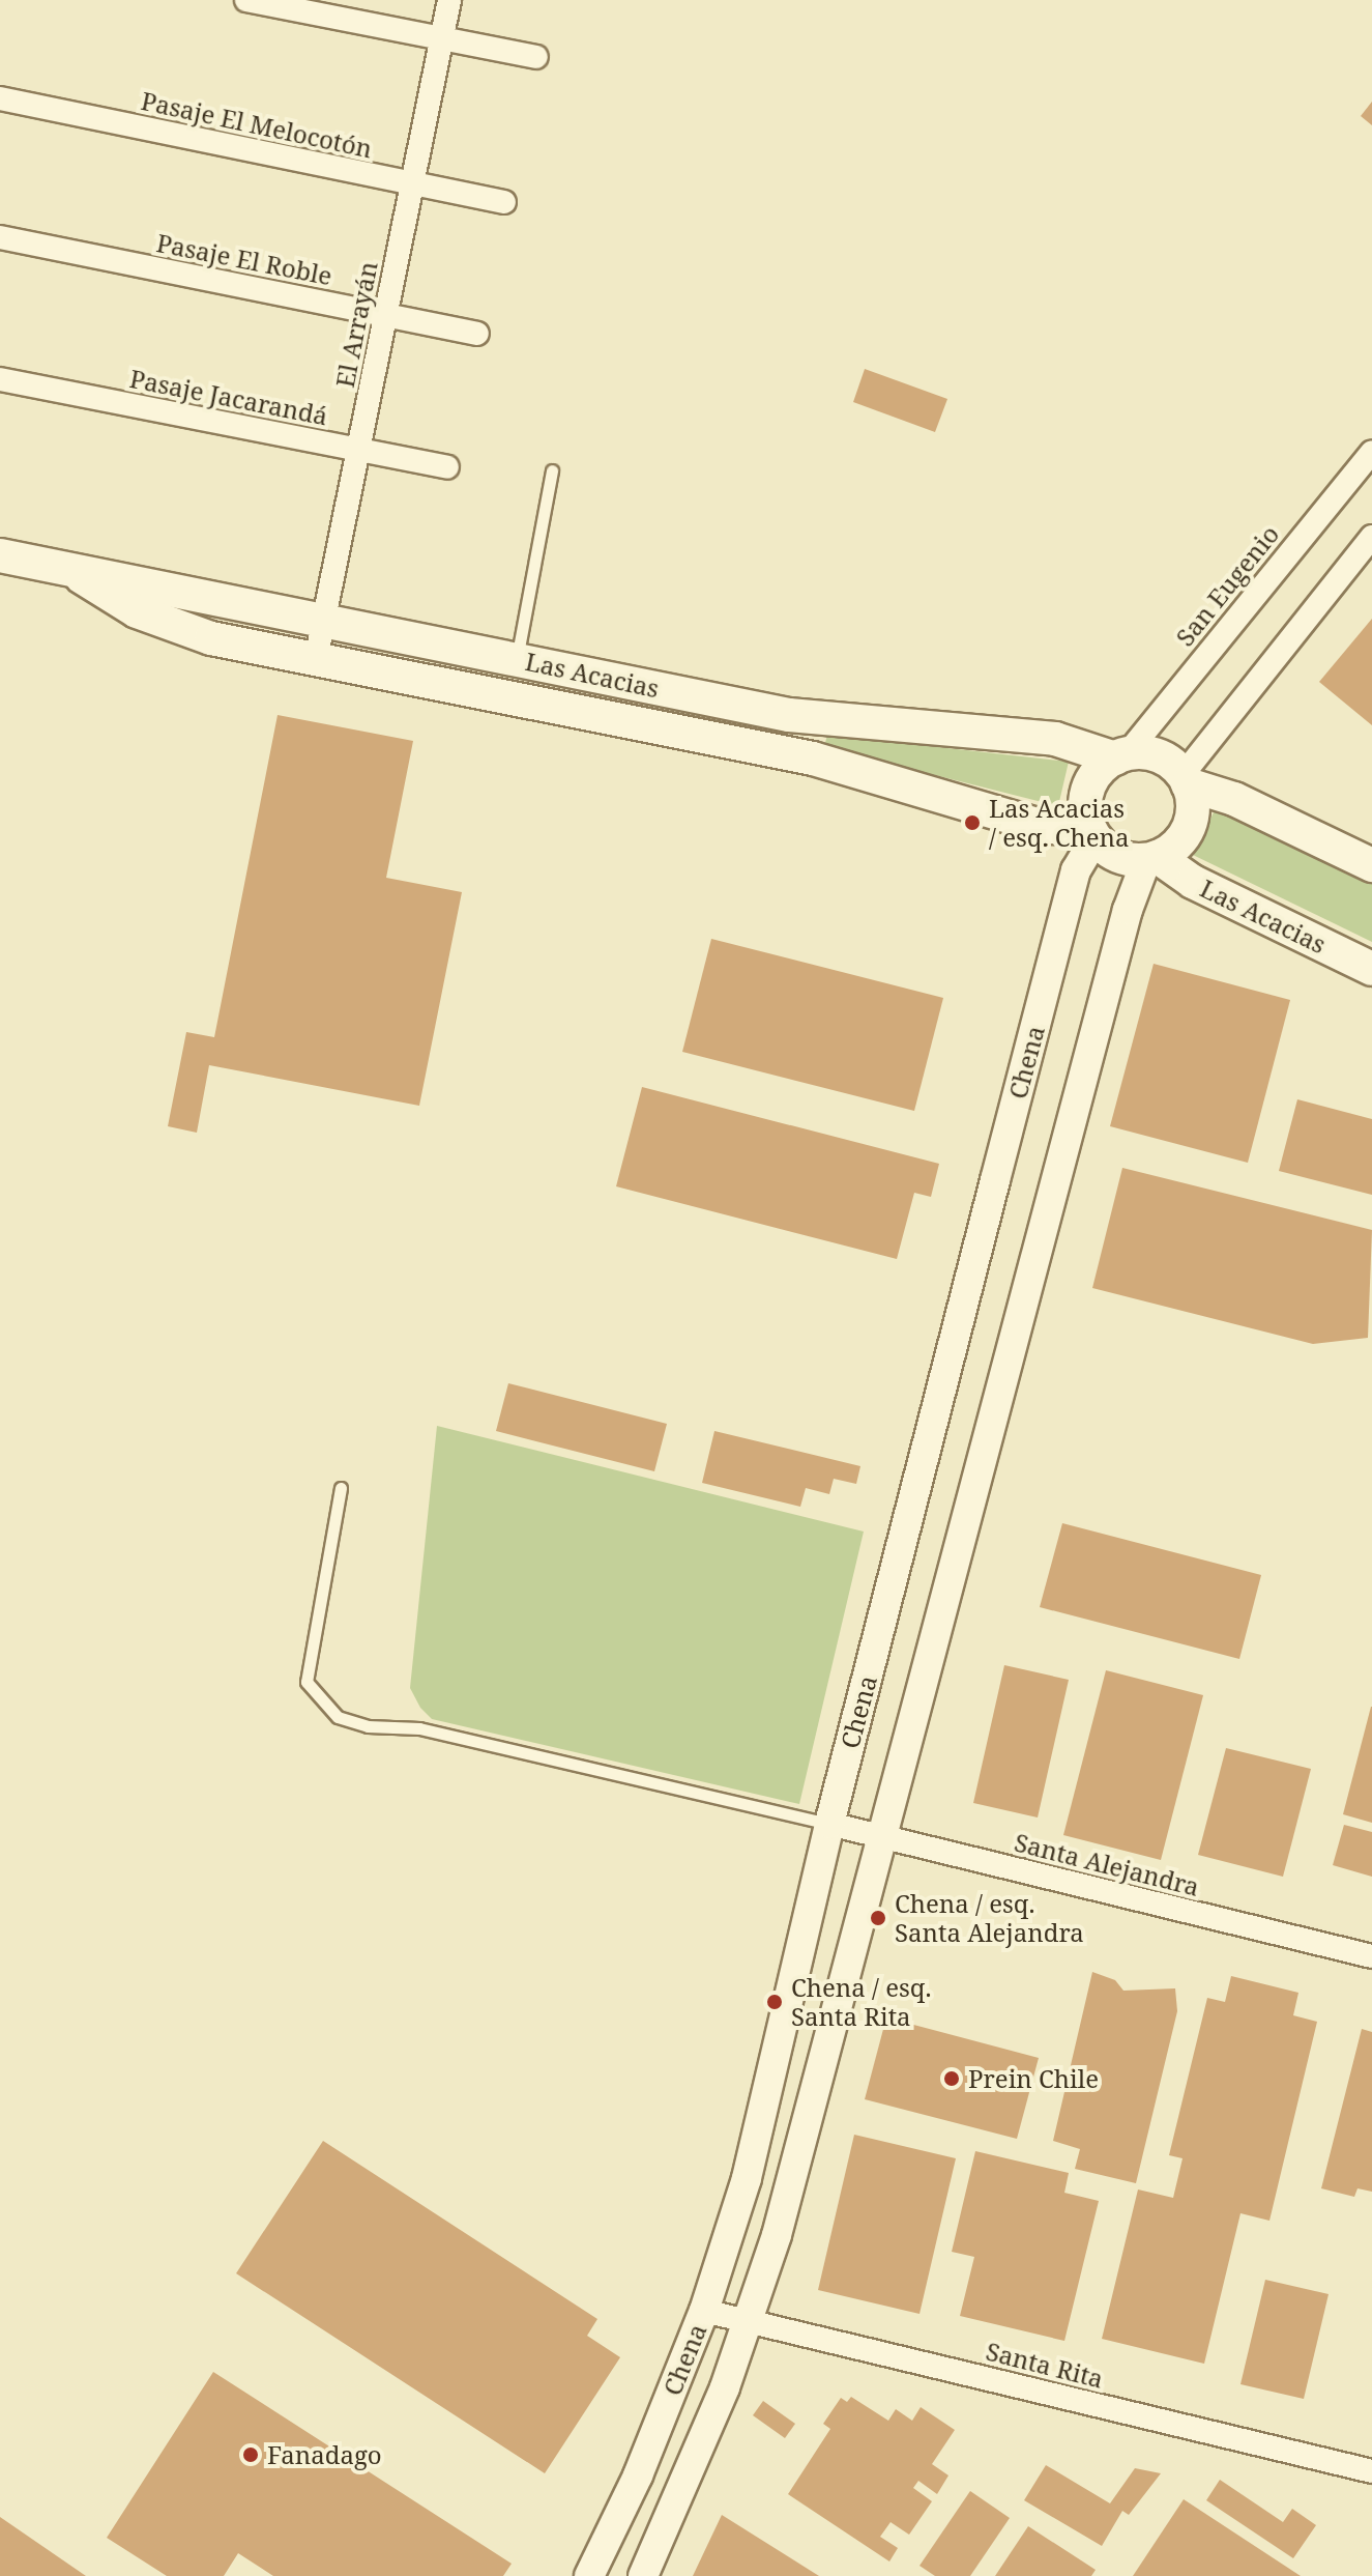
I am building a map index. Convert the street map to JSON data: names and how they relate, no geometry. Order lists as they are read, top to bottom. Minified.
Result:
{"streets":{"main road":["Las Acacias"],"street":["Pasaje El Melocotón","Pasaje El Roble","El Arrayán","Pasaje Jacarandá","San Eugenio","Chena","Santa Alejandra","Santa Rita"]},"crossings":[["Pasaje El Melocotón","El Arrayán"],["Pasaje El Roble","El Arrayán"],["El Arrayán","Pasaje Jacarandá"],["El Arrayán","Las Acacias"],["San Eugenio","Las Acacias"],["San Eugenio","Chena"],["Las Acacias","Chena"],["Chena","Santa Alejandra"],["Chena","Santa Rita"]],"places":["Las Acacias / esq. Chena","Chena / esq. Santa Alejandra","Chena / esq. Santa Rita","Prein Chile","Fanadago"]}
